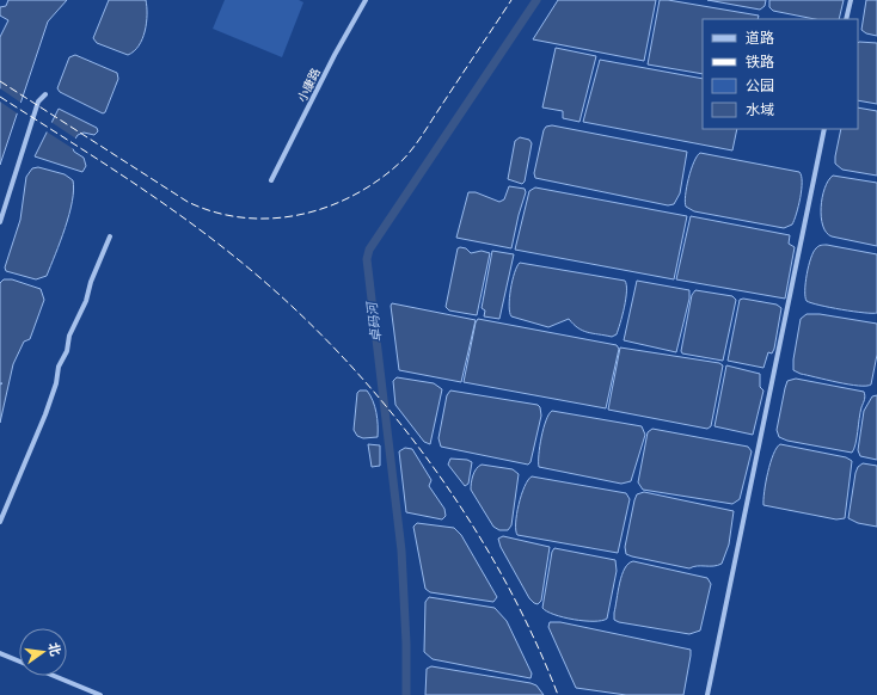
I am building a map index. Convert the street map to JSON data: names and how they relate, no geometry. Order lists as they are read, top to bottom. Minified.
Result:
{"streets":{"street":["小康路"]},"water":["卓码河"],"legend":["道路","铁路","公园","水域"],"north":"right"}
